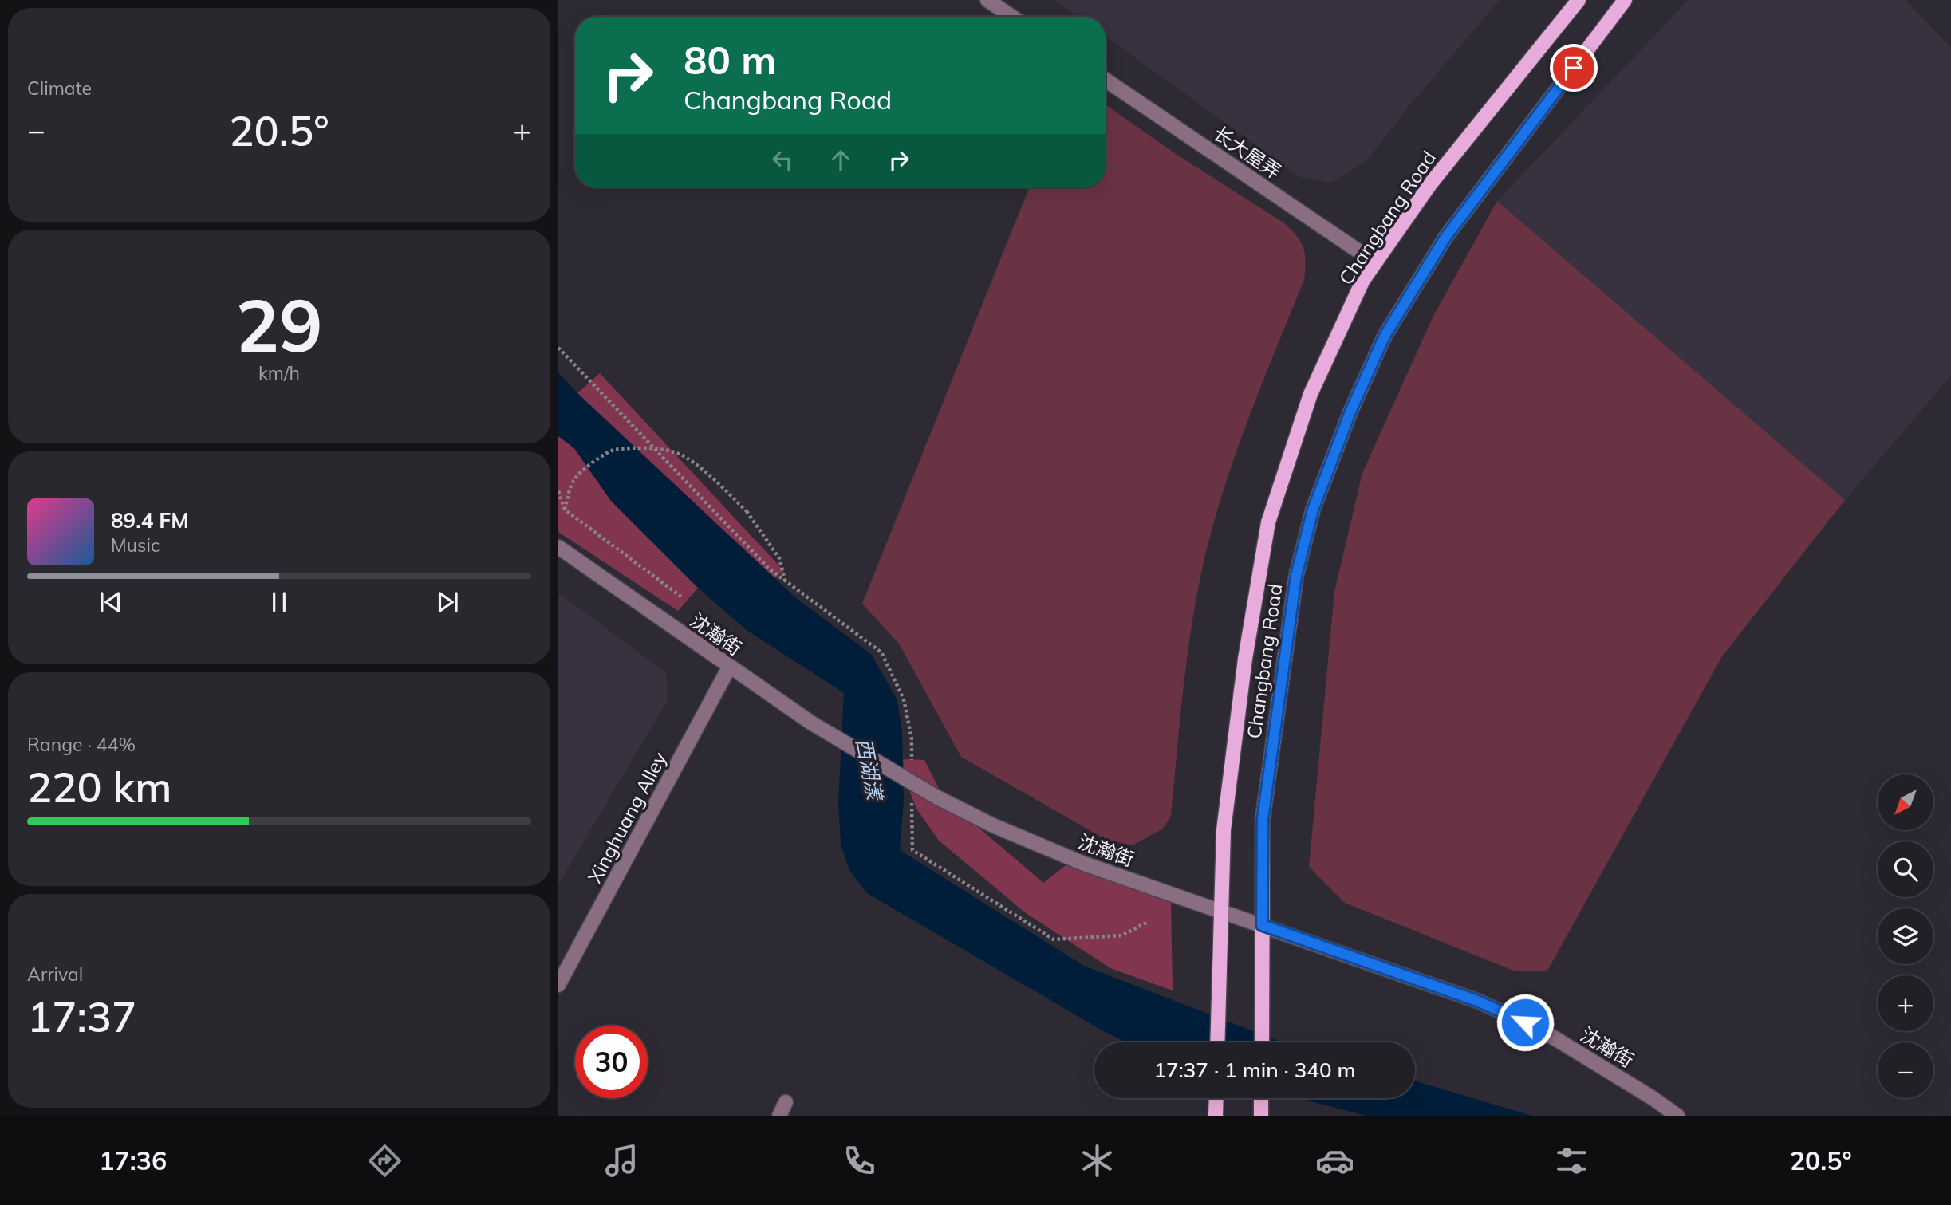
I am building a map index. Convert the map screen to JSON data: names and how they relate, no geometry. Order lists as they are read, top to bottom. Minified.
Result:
{"streets":{"main road":["Changbang Road"],"street":["长大屋弄","沈瀚街","Xinghuang Alley"]},"crossings":[["长大屋弄","Changbang Road"],["Changbang Road","沈瀚街"],["沈瀚街","Xinghuang Alley"]],"water":["西湖漾"],"north":"bottom left","page":{"tile":["Climate",["29","km/h"],["Range · 44%","220 km"],["Arrival","17:37"]],"turn":["80 m","Changbang Road"],"heat":["−","20.5°","+"],"song":["89.4 FM","Music"],"map_buttons":["+","−"],"limit":"30","trip":"17:37 · 1 min · 340 m","tabs":["17:36","20.5°"]}}
